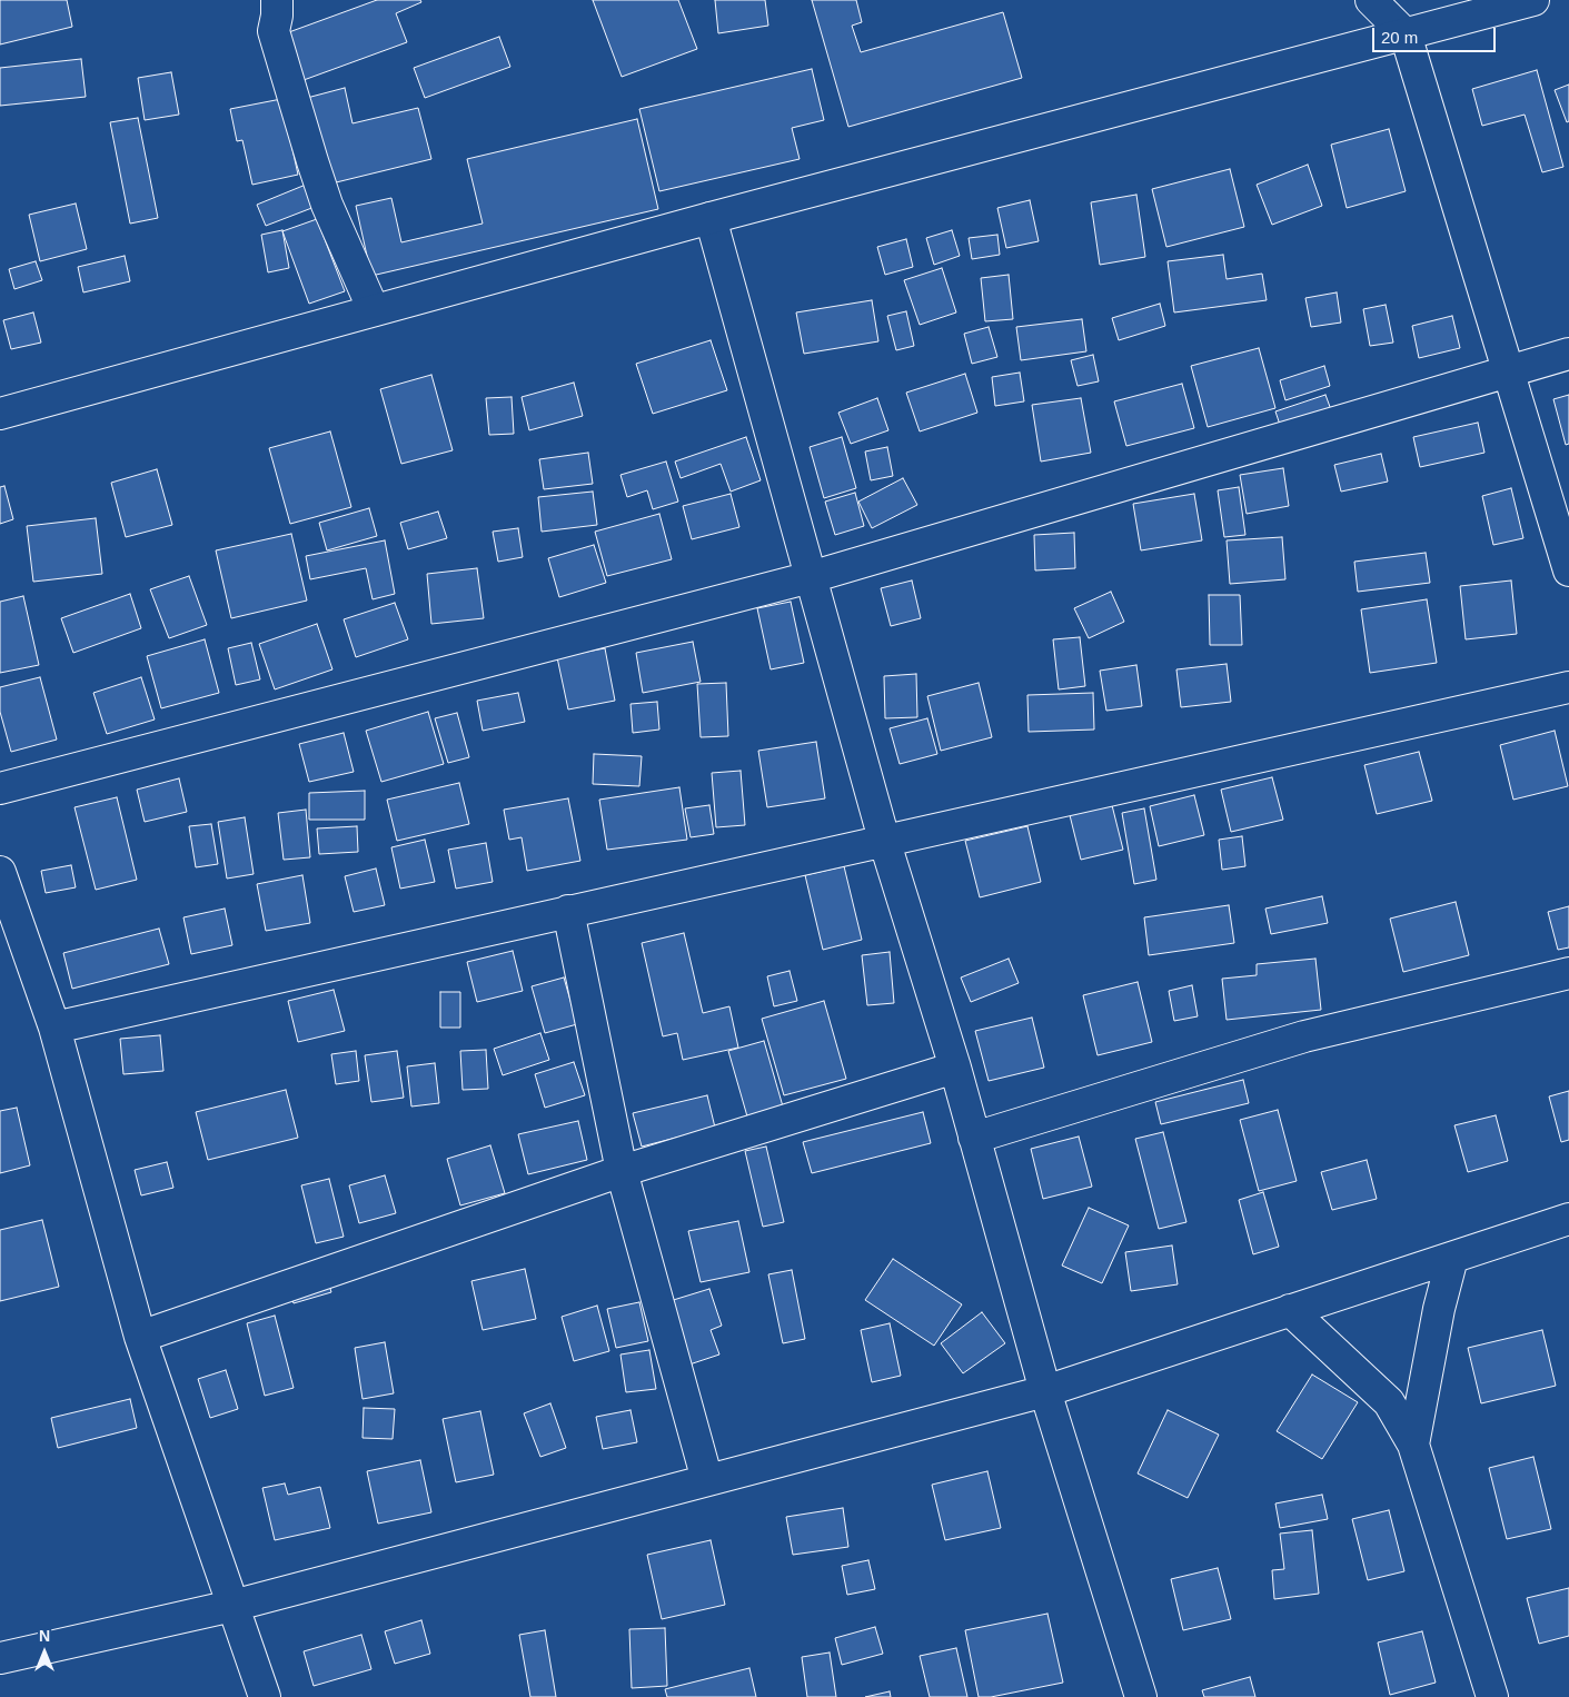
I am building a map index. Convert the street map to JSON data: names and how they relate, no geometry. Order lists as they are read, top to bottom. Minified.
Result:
{"scale_bar":"20 m","north":"top"}
